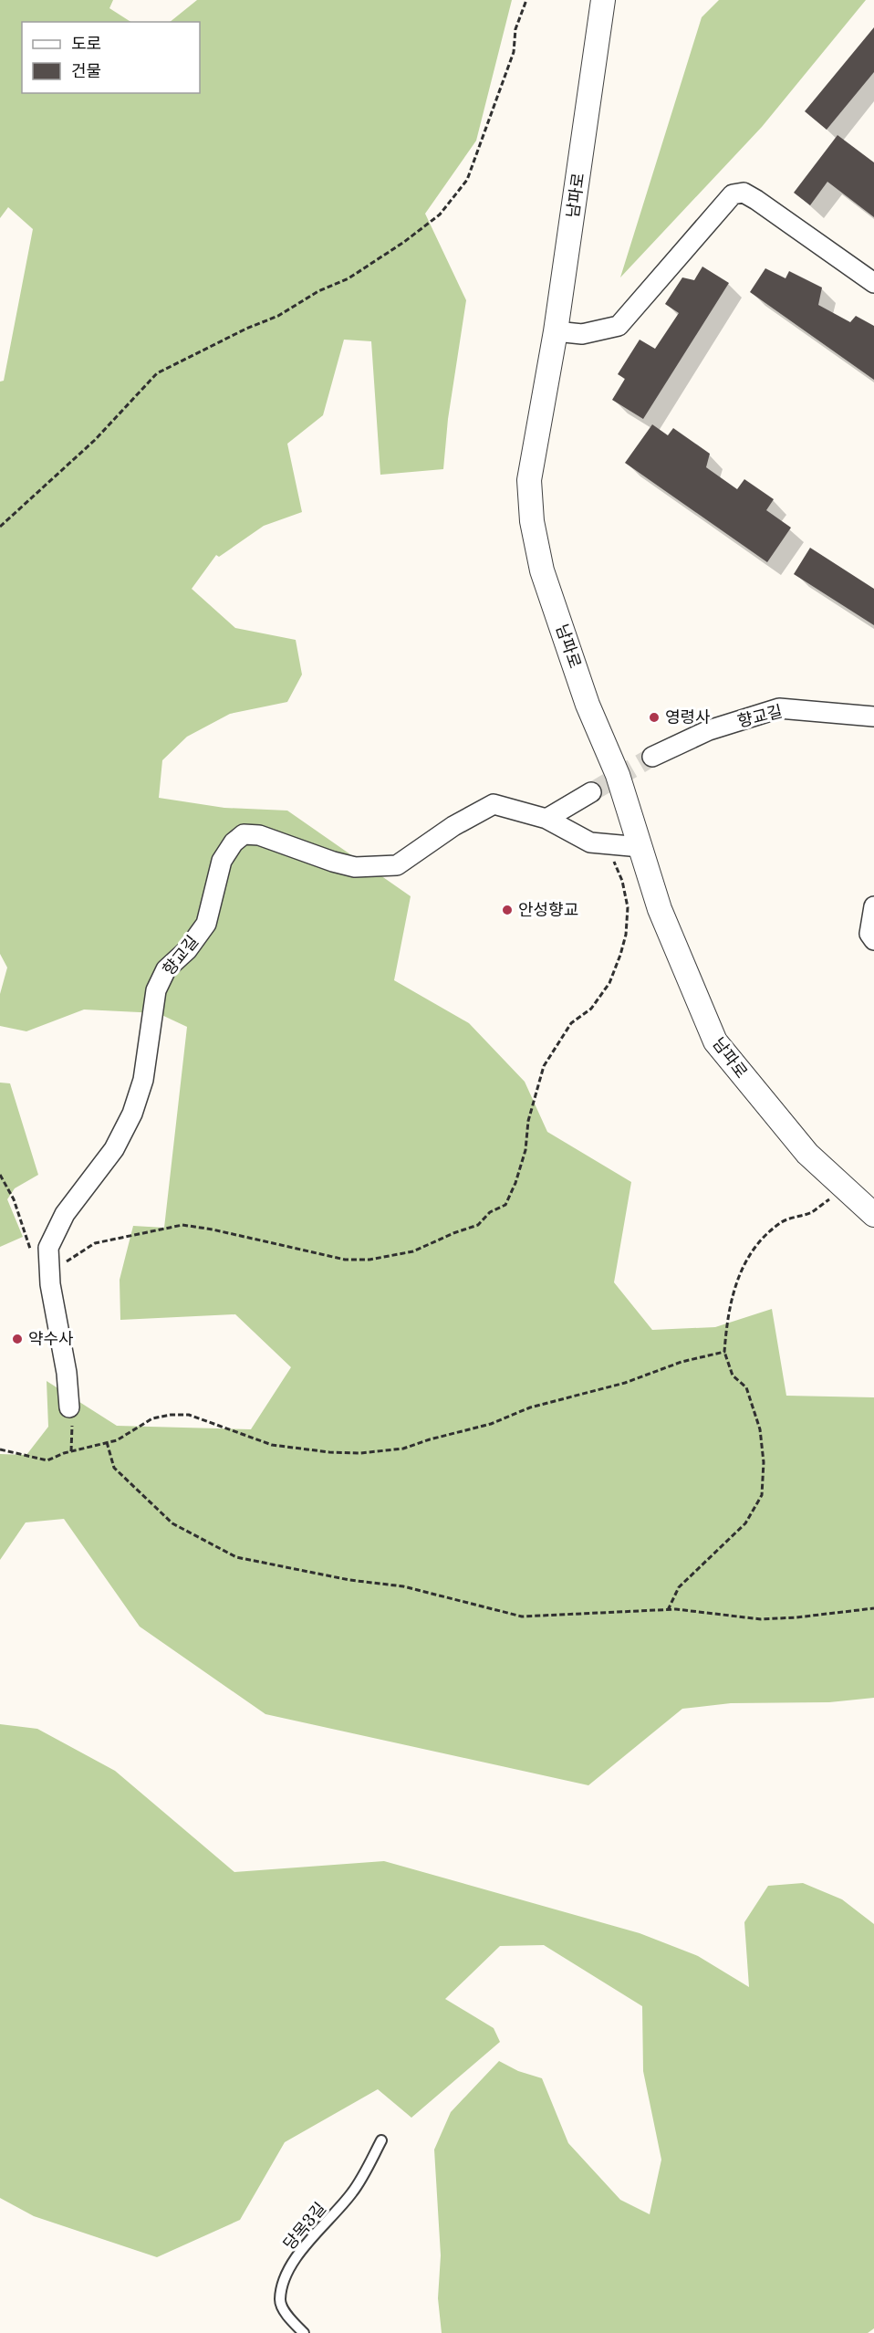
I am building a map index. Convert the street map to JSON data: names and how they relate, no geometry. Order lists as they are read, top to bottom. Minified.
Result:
{"streets":{"street":["남파로","향교길"],"lane":["당목3길"]},"crossings":[["남파로","향교길"]],"places":["영령사","안성향교","약수사"],"legend":["도로","건물"]}
